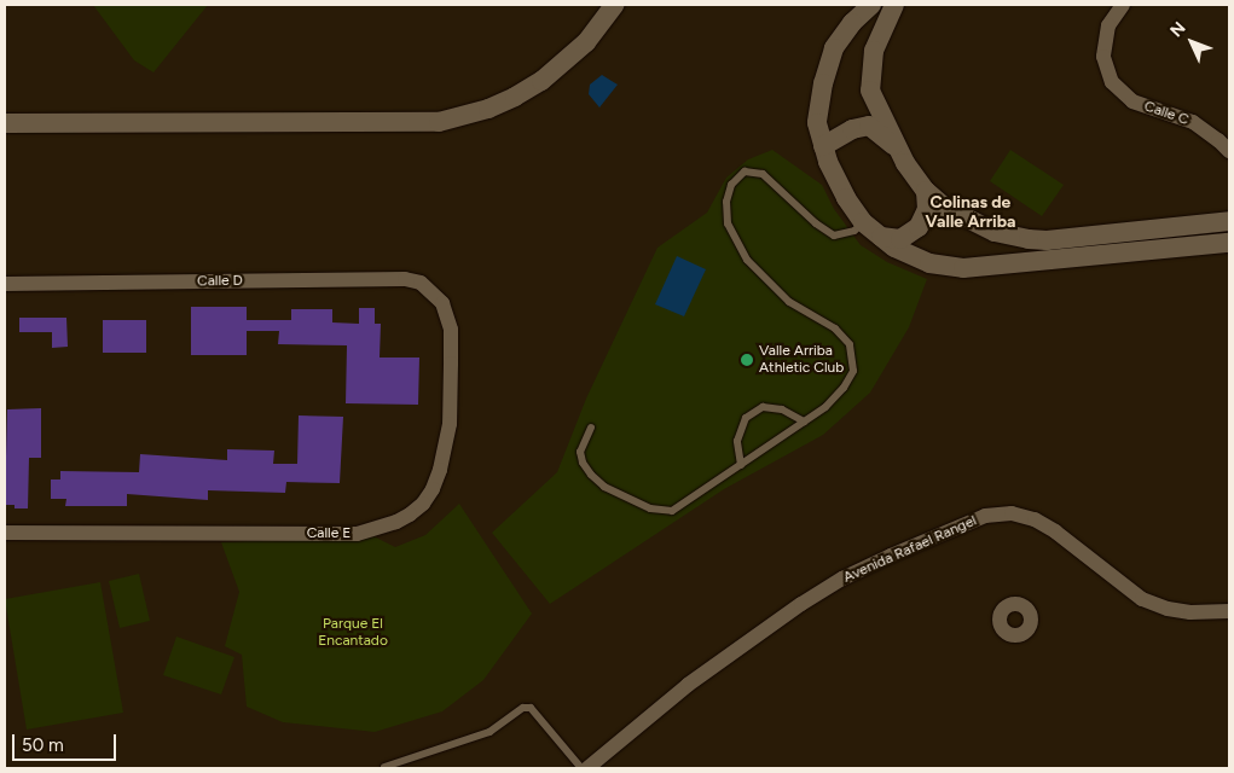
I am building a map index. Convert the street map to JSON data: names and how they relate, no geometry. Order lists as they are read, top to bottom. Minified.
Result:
{"streets":{"street":["Calle C","Calle D","Calle E","Avenida Rafael Rangel"]},"crossings":[["Calle D","Calle E"]],"districts":["Colinas de Valle Arriba"],"parks":["Parque El Encantado"],"places":["Valle Arriba Athletic Club"],"scale_bar":"50 m","north":"top left"}
